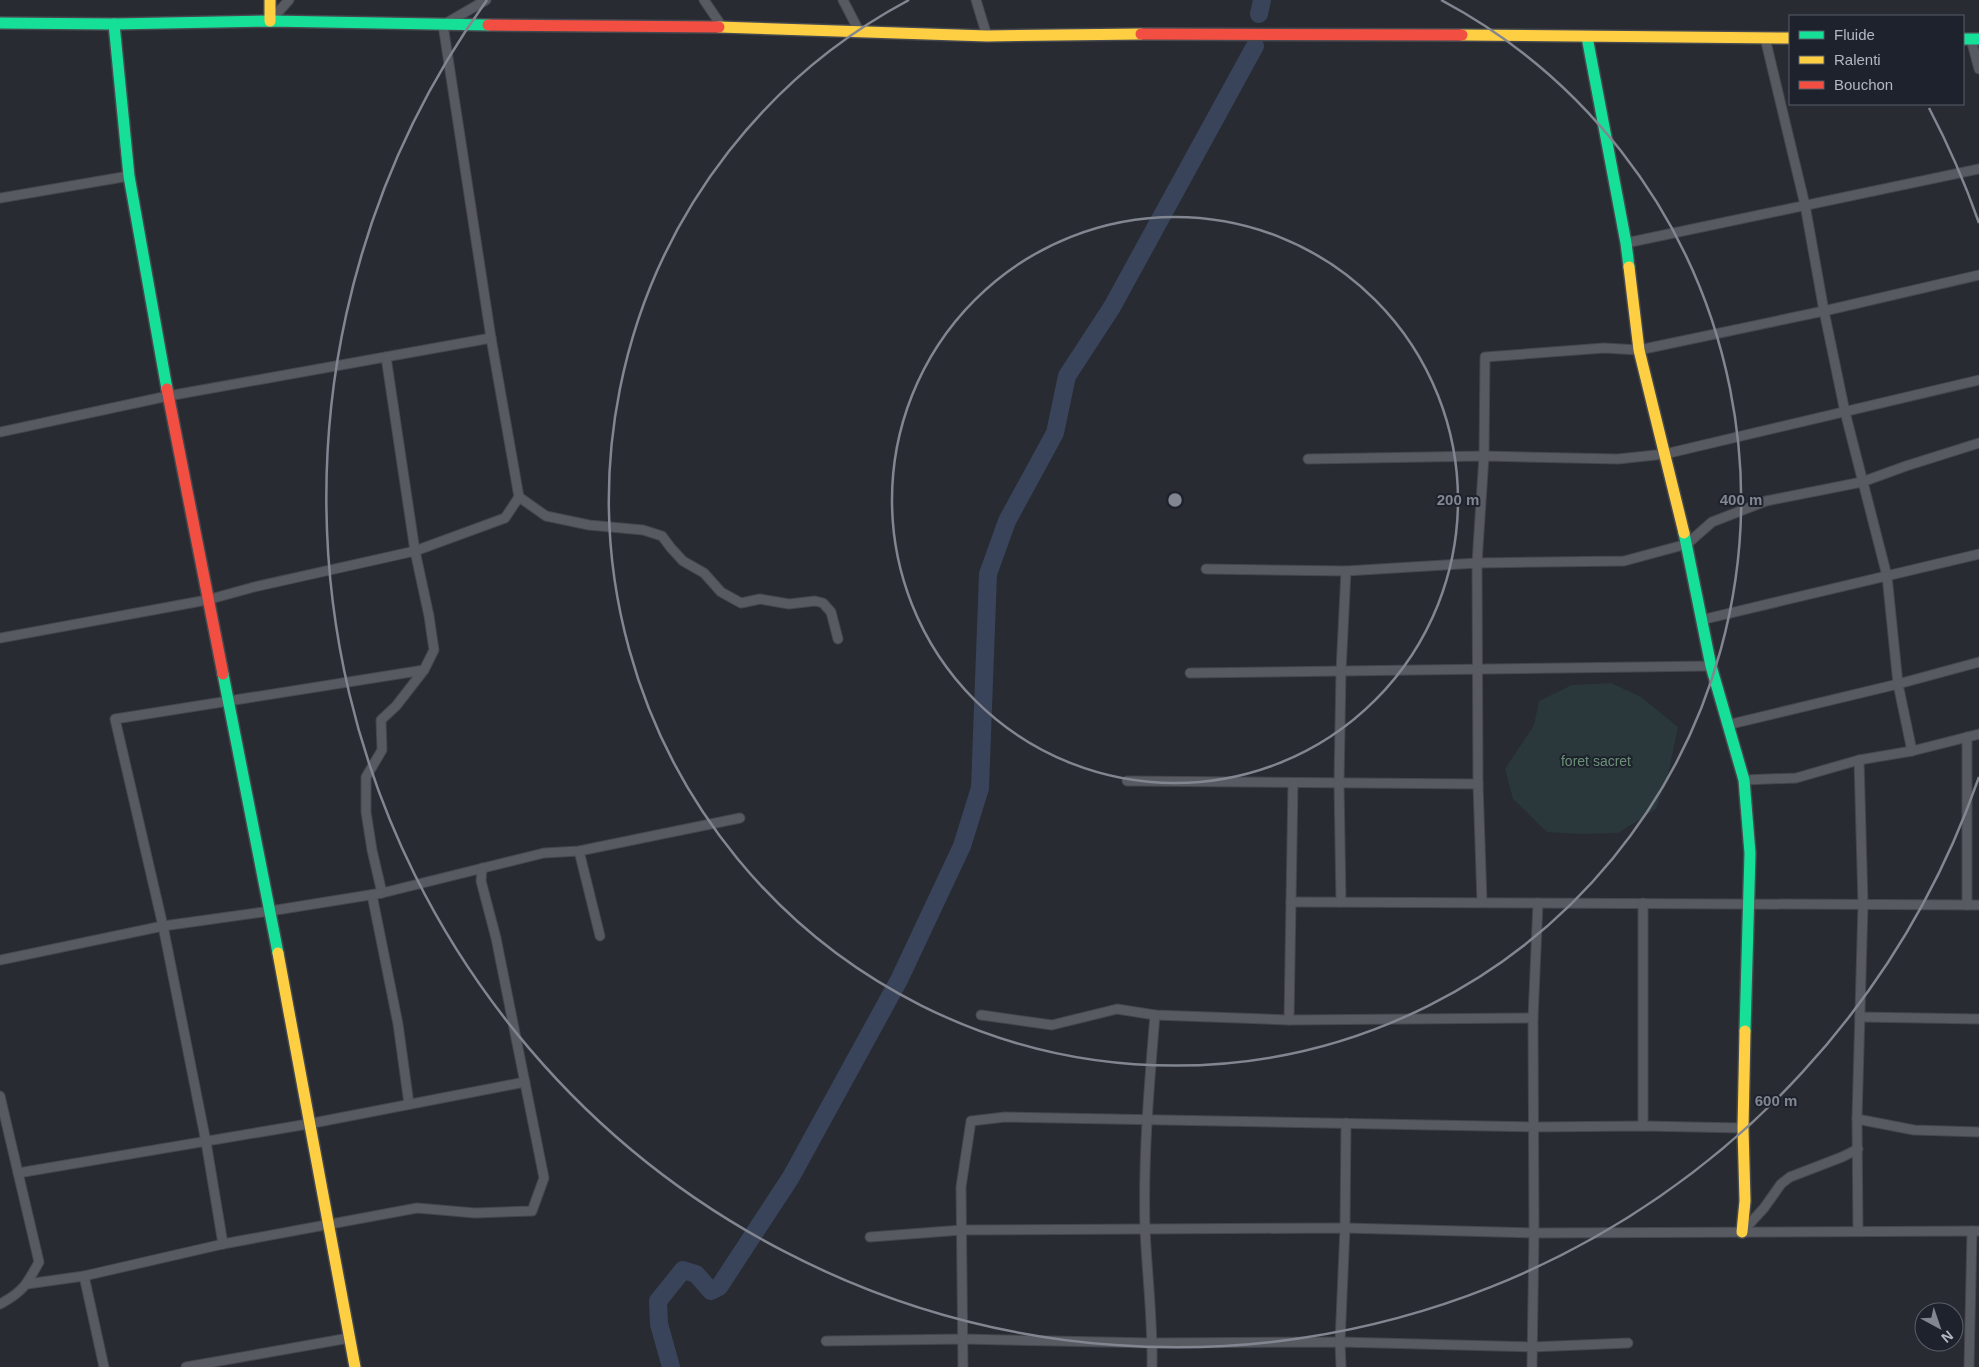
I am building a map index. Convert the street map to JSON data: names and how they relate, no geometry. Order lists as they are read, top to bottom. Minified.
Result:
{"parks":["foret sacret"],"legend":["Fluide","Ralenti","Bouchon"],"north":"bottom right","rings":["200 m","400 m","600 m"]}
